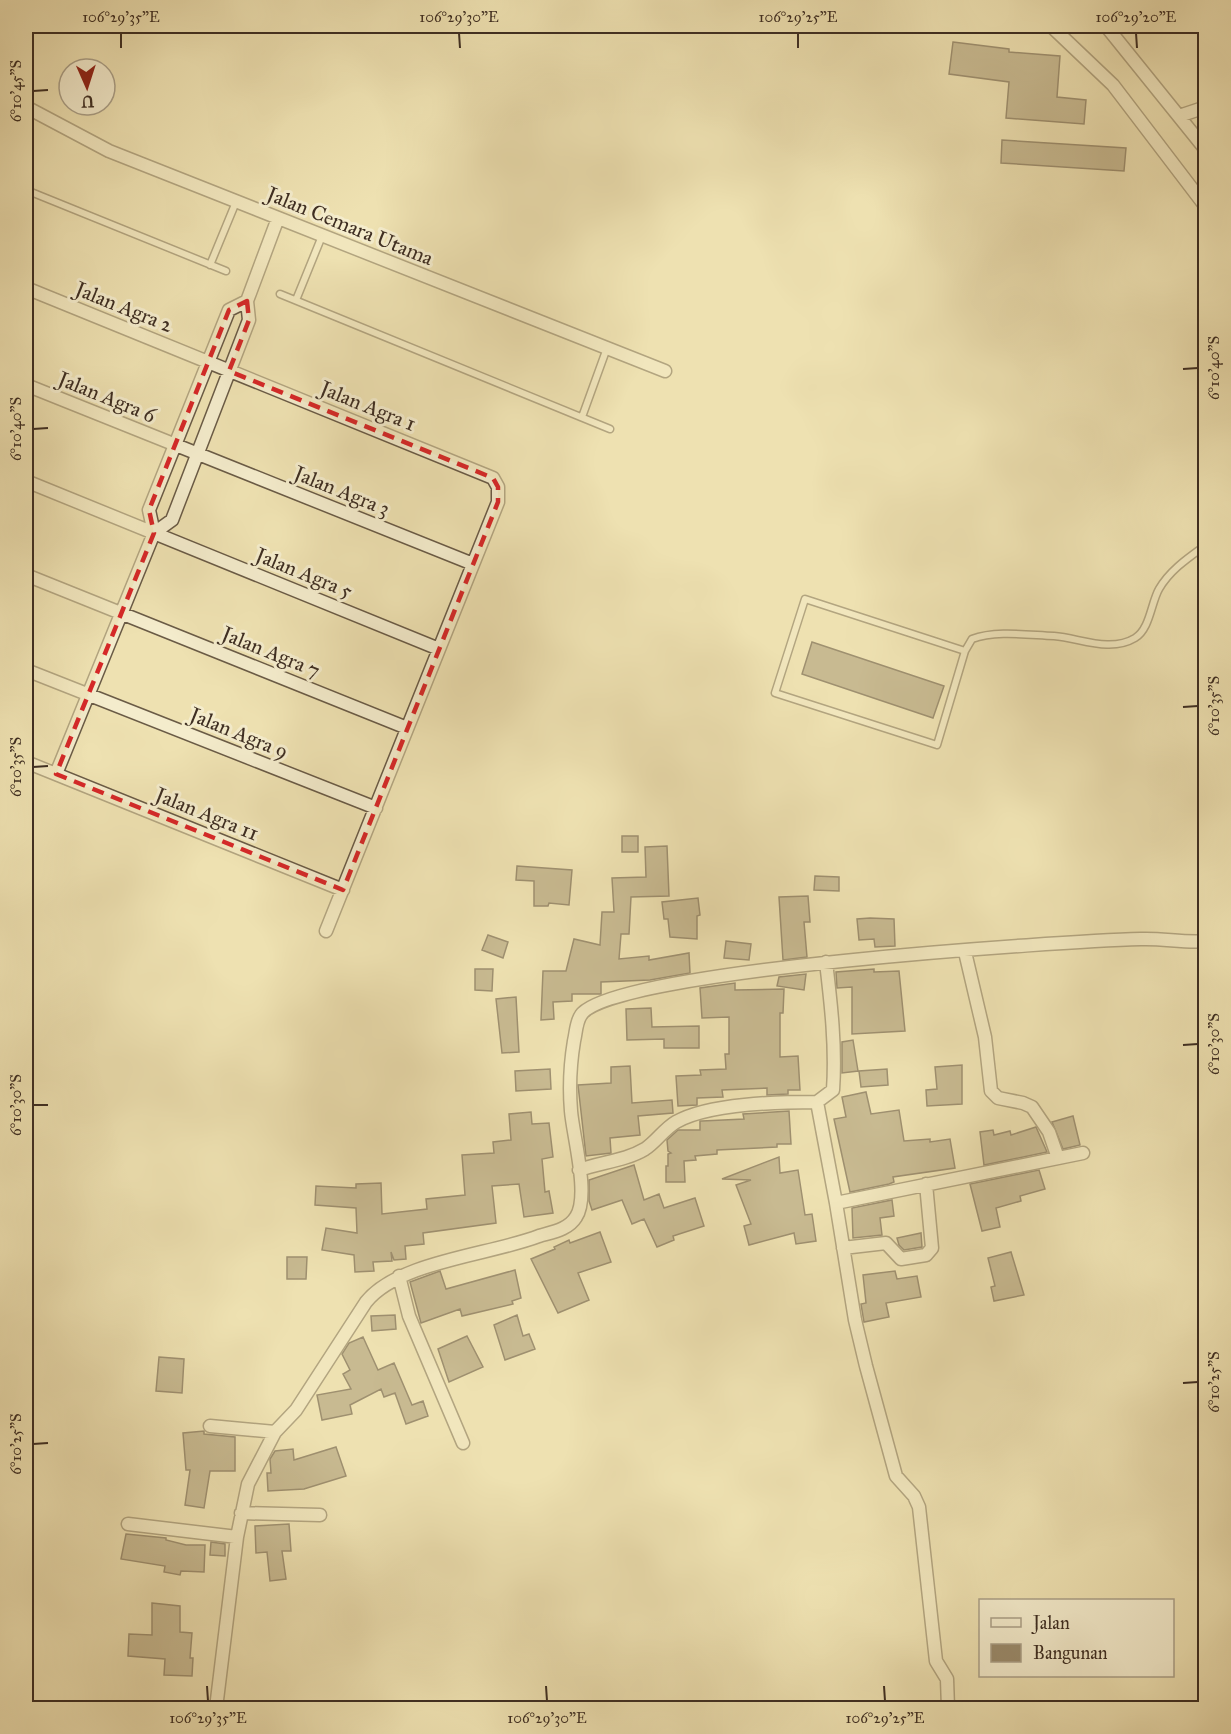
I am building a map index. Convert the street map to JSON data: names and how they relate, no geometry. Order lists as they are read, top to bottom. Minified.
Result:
{"streets":{"street":["Jalan Cemara Utama","Jalan Agra 2","Jalan Agra 6","Jalan Agra 1","Jalan Agra 3","Jalan Agra 5","Jalan Agra 7","Jalan Agra 9","Jalan Agra 11"]},"crossings":[["Jalan Agra 2","Jalan Agra 1"],["Jalan Agra 6","Jalan Agra 3"],["Jalan Agra 1","Jalan Agra 3"]],"legend":["Jalan","Bangunan"],"north":"bottom","coordinates":["106°29'35\"E","106°29'30\"E","106°29'25\"E","106°29'20\"E","6°10'45\"S","6°10'40\"S","6°10'35\"S","6°10'30\"S","6°10'25\"S"]}
